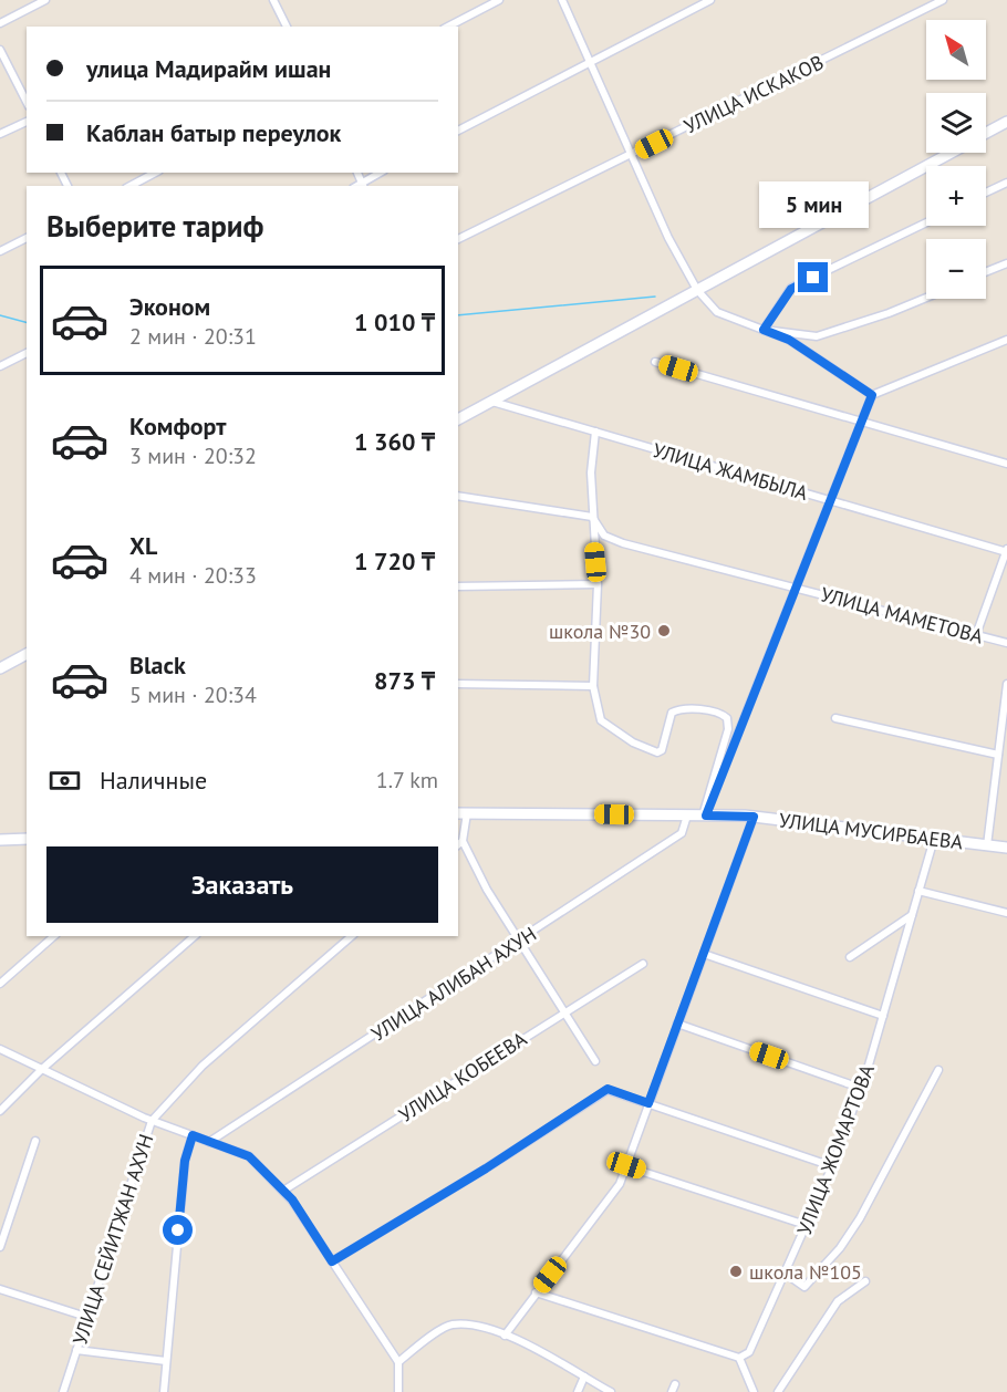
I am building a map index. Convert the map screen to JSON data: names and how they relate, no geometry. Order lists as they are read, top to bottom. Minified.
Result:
{"streets":{"main road":["УЛИЦА МУСИРБАЕВА"],"street":["УЛИЦА ИСКАКОВ","УЛИЦА ЖАМБЫЛА","УЛИЦА МАМЕТОВА","УЛИЦА АЛИБАН АХУН","УЛИЦА КОБЕЕВА","УЛИЦА ЖОМАРТОВА","УЛИЦА СЕЙИТЖАН АХУН"]},"crossings":[["УЛИЦА МУСИРБАЕВА","УЛИЦА АЛИБАН АХУН"],["УЛИЦА МУСИРБАЕВА","УЛИЦА ЖОМАРТОВА"]],"places":["школа №30","школа №105"],"north":"top left","page":{"map_buttons":["+","−"],"banner":["улица Мадирайм ишан","Каблан батыр переулок"],"bubble":"5 мин","heading":"Выберите тариф","list":[{"name":"Эконом","note":"2 мин · 20:31","value":"1 010 ₸"},{"name":"Комфорт","note":"3 мин · 20:32","value":"1 360 ₸"},{"name":"XL","note":"4 мин · 20:33","value":"1 720 ₸"},{"name":"Black","note":"5 мин · 20:34","value":"873 ₸"}],"pay":["Наличные","1.7 km"],"buttons":"Заказать"}}
